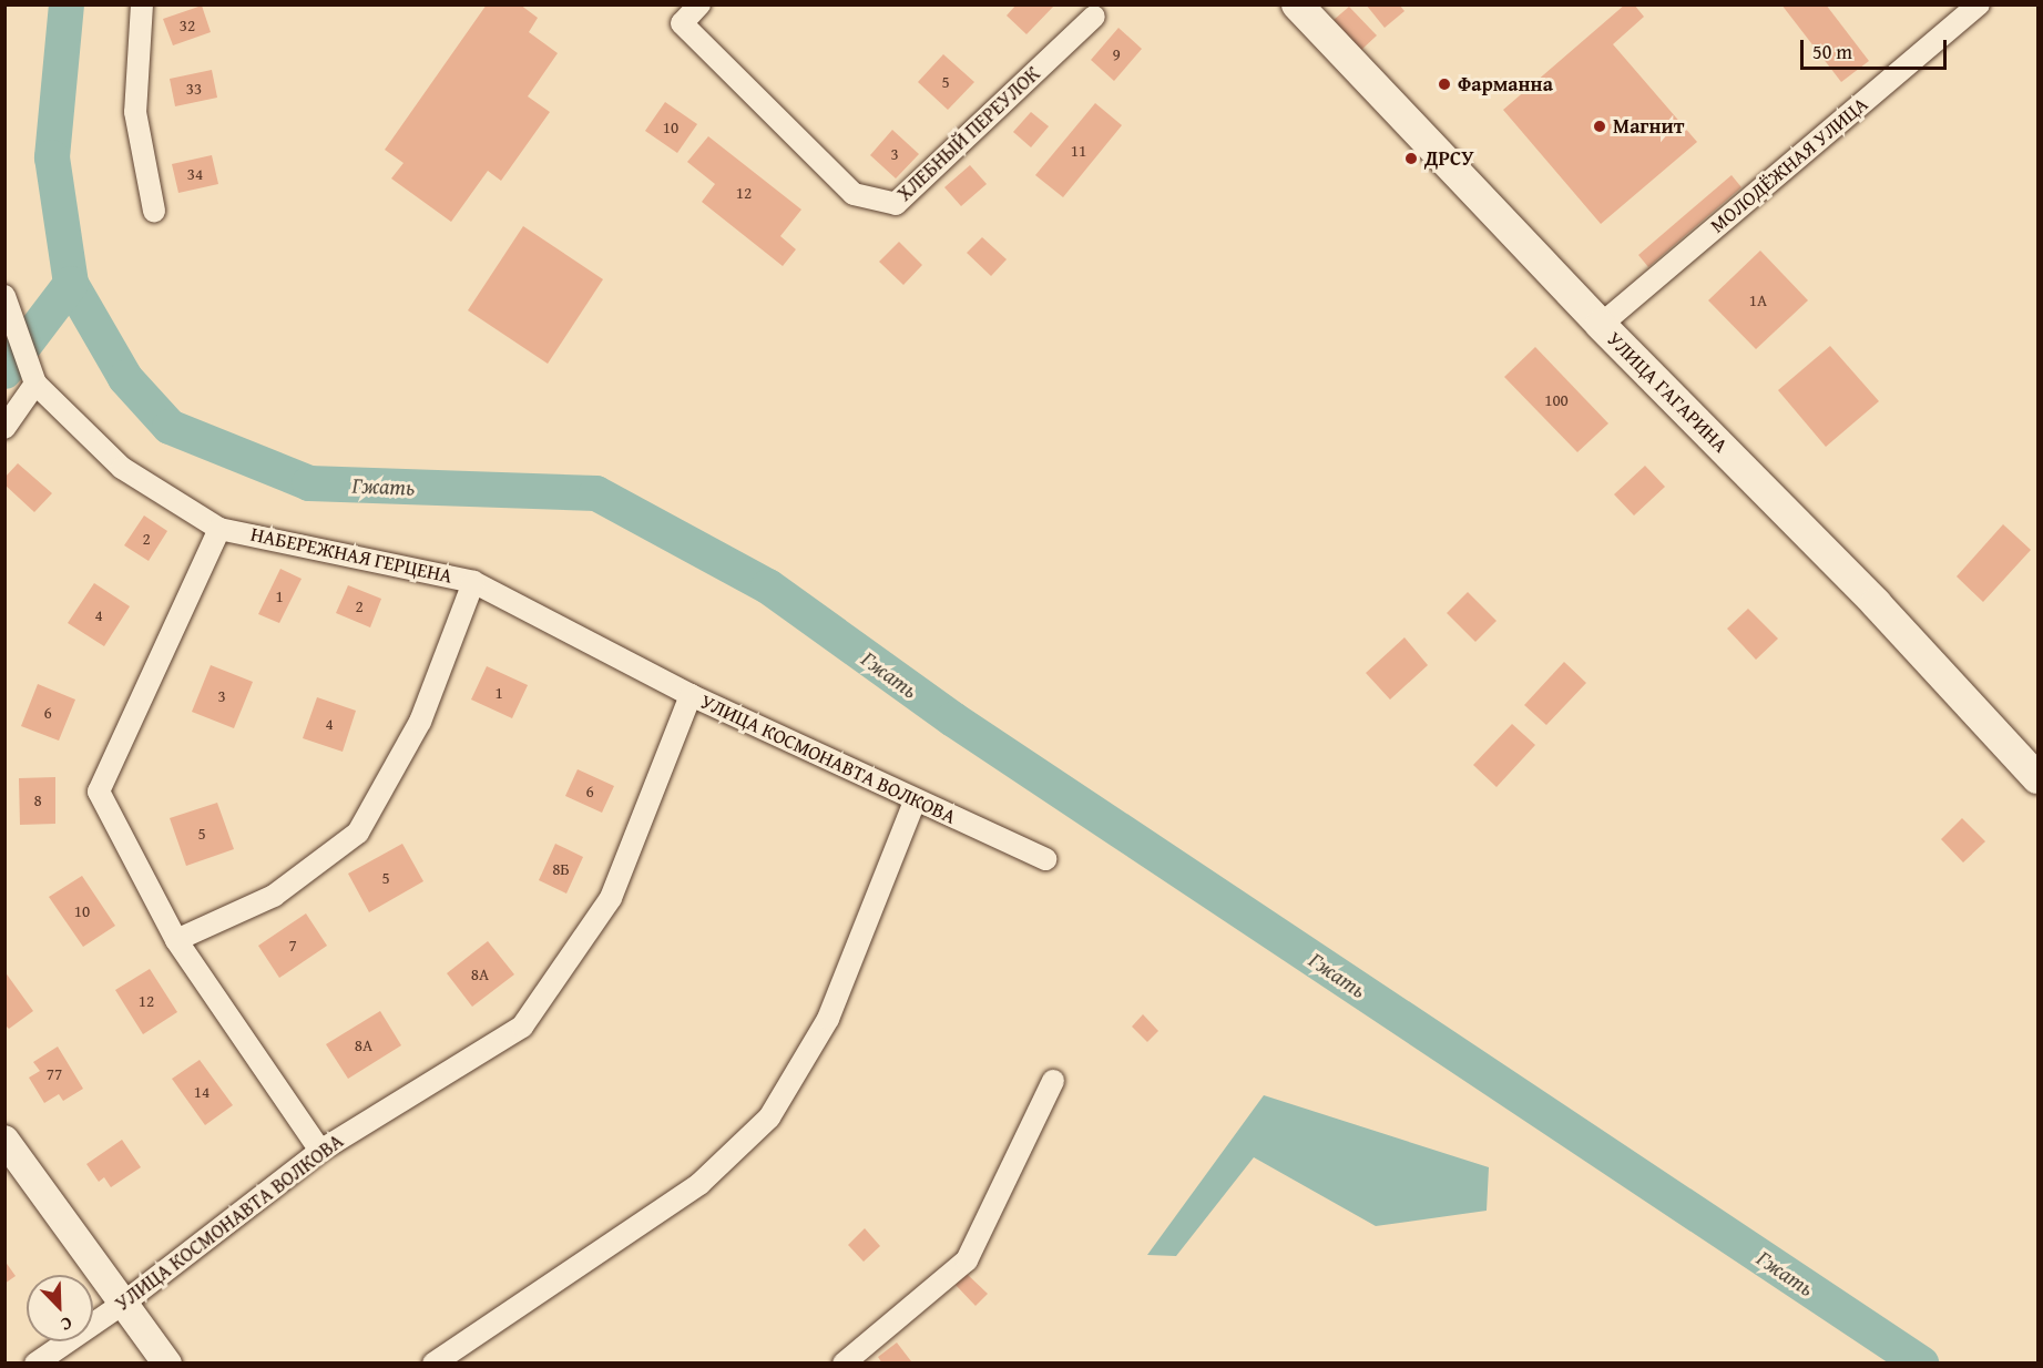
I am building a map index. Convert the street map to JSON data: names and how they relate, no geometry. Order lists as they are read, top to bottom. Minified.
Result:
{"streets":{"main road":["УЛИЦА ГАГАРИНА"],"street":["ХЛЕБНЫЙ ПЕРЕУЛОК","МОЛОДЁЖНАЯ УЛИЦА","НАБЕРЕЖНАЯ ГЕРЦЕНА","УЛИЦА КОСМОНАВТА ВОЛКОВА"]},"crossings":[["МОЛОДЁЖНАЯ УЛИЦА","УЛИЦА ГАГАРИНА"],["НАБЕРЕЖНАЯ ГЕРЦЕНА","УЛИЦА КОСМОНАВТА ВОЛКОВА"]],"water":["Гжать"],"places":["Фарманна","Магнит","ДРСУ"],"house_numbers":["32","9","5","33","10","11","3","34","12","1А","100","2","1","2","4","1","3","6","4","6","8","5","8Б","5","10","7","8А","12","8А","77","14"],"scale_bar":"50 m","north":"bottom right"}
